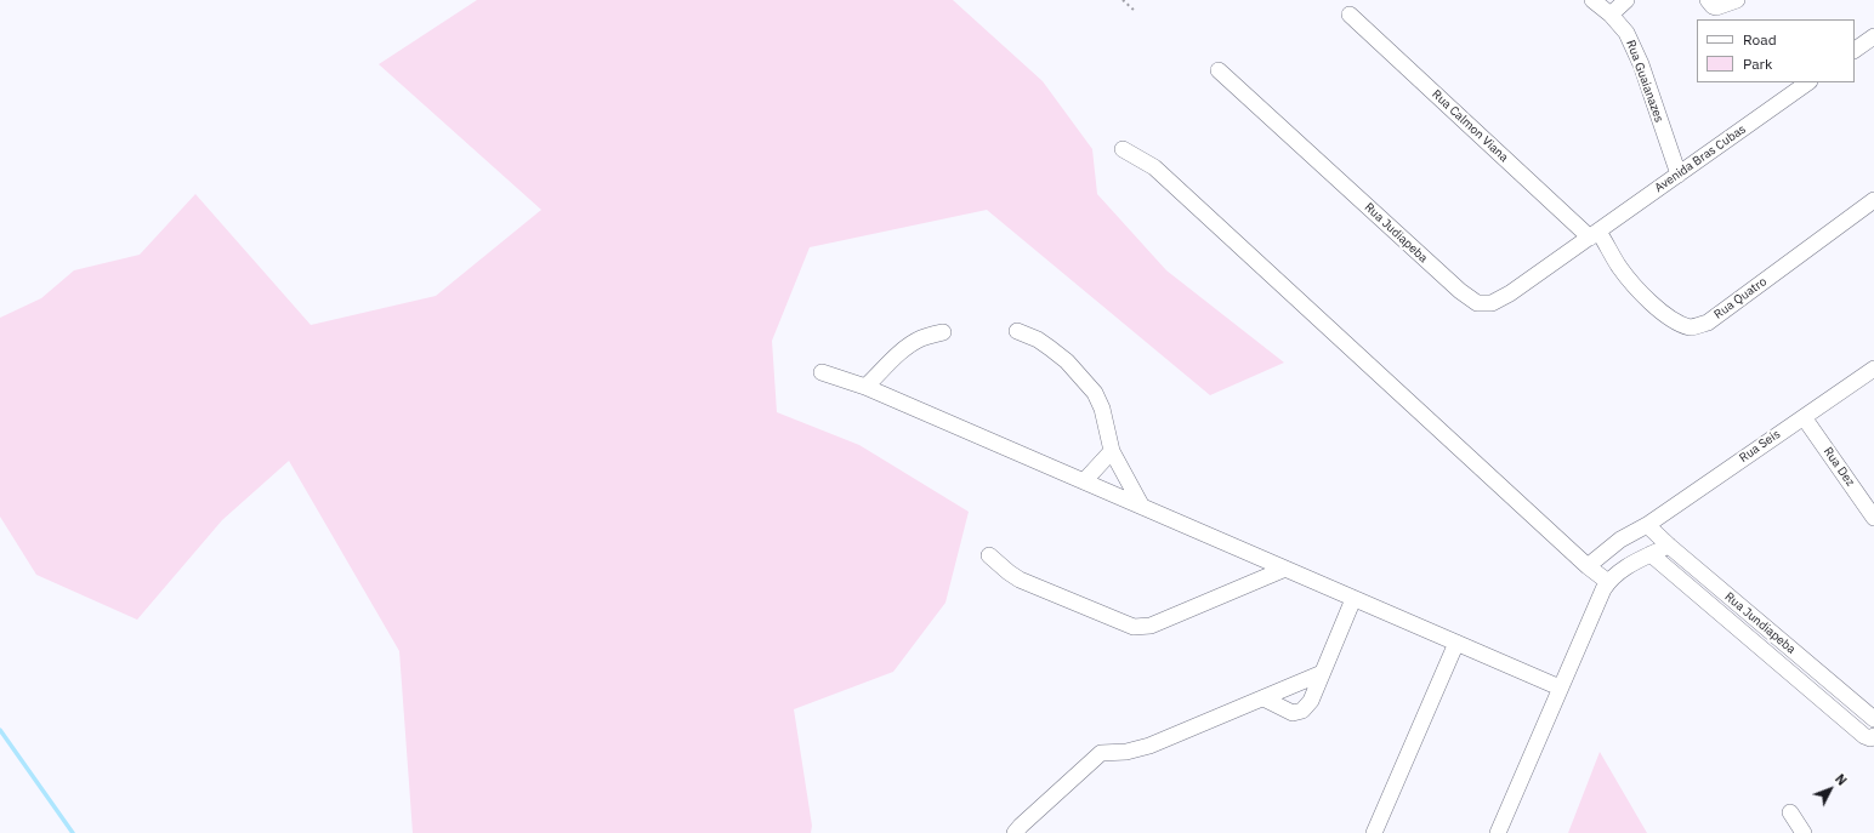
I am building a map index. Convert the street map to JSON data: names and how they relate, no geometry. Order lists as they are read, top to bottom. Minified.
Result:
{"streets":{"street":["Rua Guaianazes","Rua Calmon Viana","Avenida Bras Cubas","Rua Judiapeba","Rua Quatro","Rua Seis","Rua Dez","Rua Jundiapeba"]},"crossings":[["Rua Guaianazes","Avenida Bras Cubas"],["Rua Calmon Viana","Avenida Bras Cubas"],["Rua Calmon Viana","Rua Judiapeba"],["Rua Calmon Viana","Rua Quatro"],["Avenida Bras Cubas","Rua Judiapeba"],["Avenida Bras Cubas","Rua Quatro"],["Rua Judiapeba","Rua Quatro"],["Rua Seis","Rua Dez"],["Rua Seis","Rua Jundiapeba"]],"legend":["Road","Park"],"north":"top right"}
